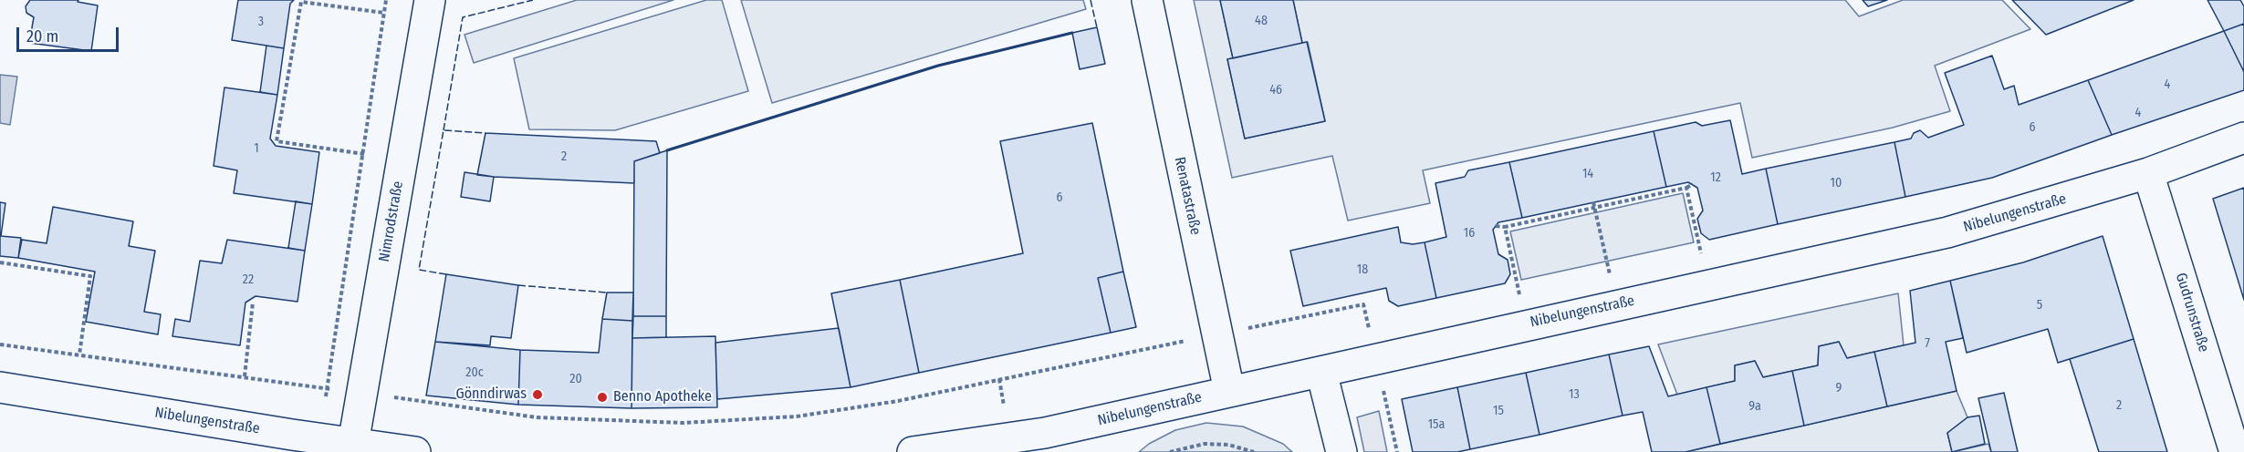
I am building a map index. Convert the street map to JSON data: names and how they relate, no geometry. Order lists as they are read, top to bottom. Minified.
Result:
{"streets":{"street":["Renatastraße","Nibelungenstraße","Nimrodstraße","Gudrunstraße"]},"crossings":[["Renatastraße","Nibelungenstraße"],["Nibelungenstraße","Nimrodstraße"],["Nibelungenstraße","Gudrunstraße"]],"places":["Gönndirwas","Benno Apotheke"],"house_numbers":["48","3","4","46","4","6","1","2","14","12","10","6","16","18","22","5","7","20c","20","9","13","2","9a","15","15a"],"scale_bar":"20 m"}
